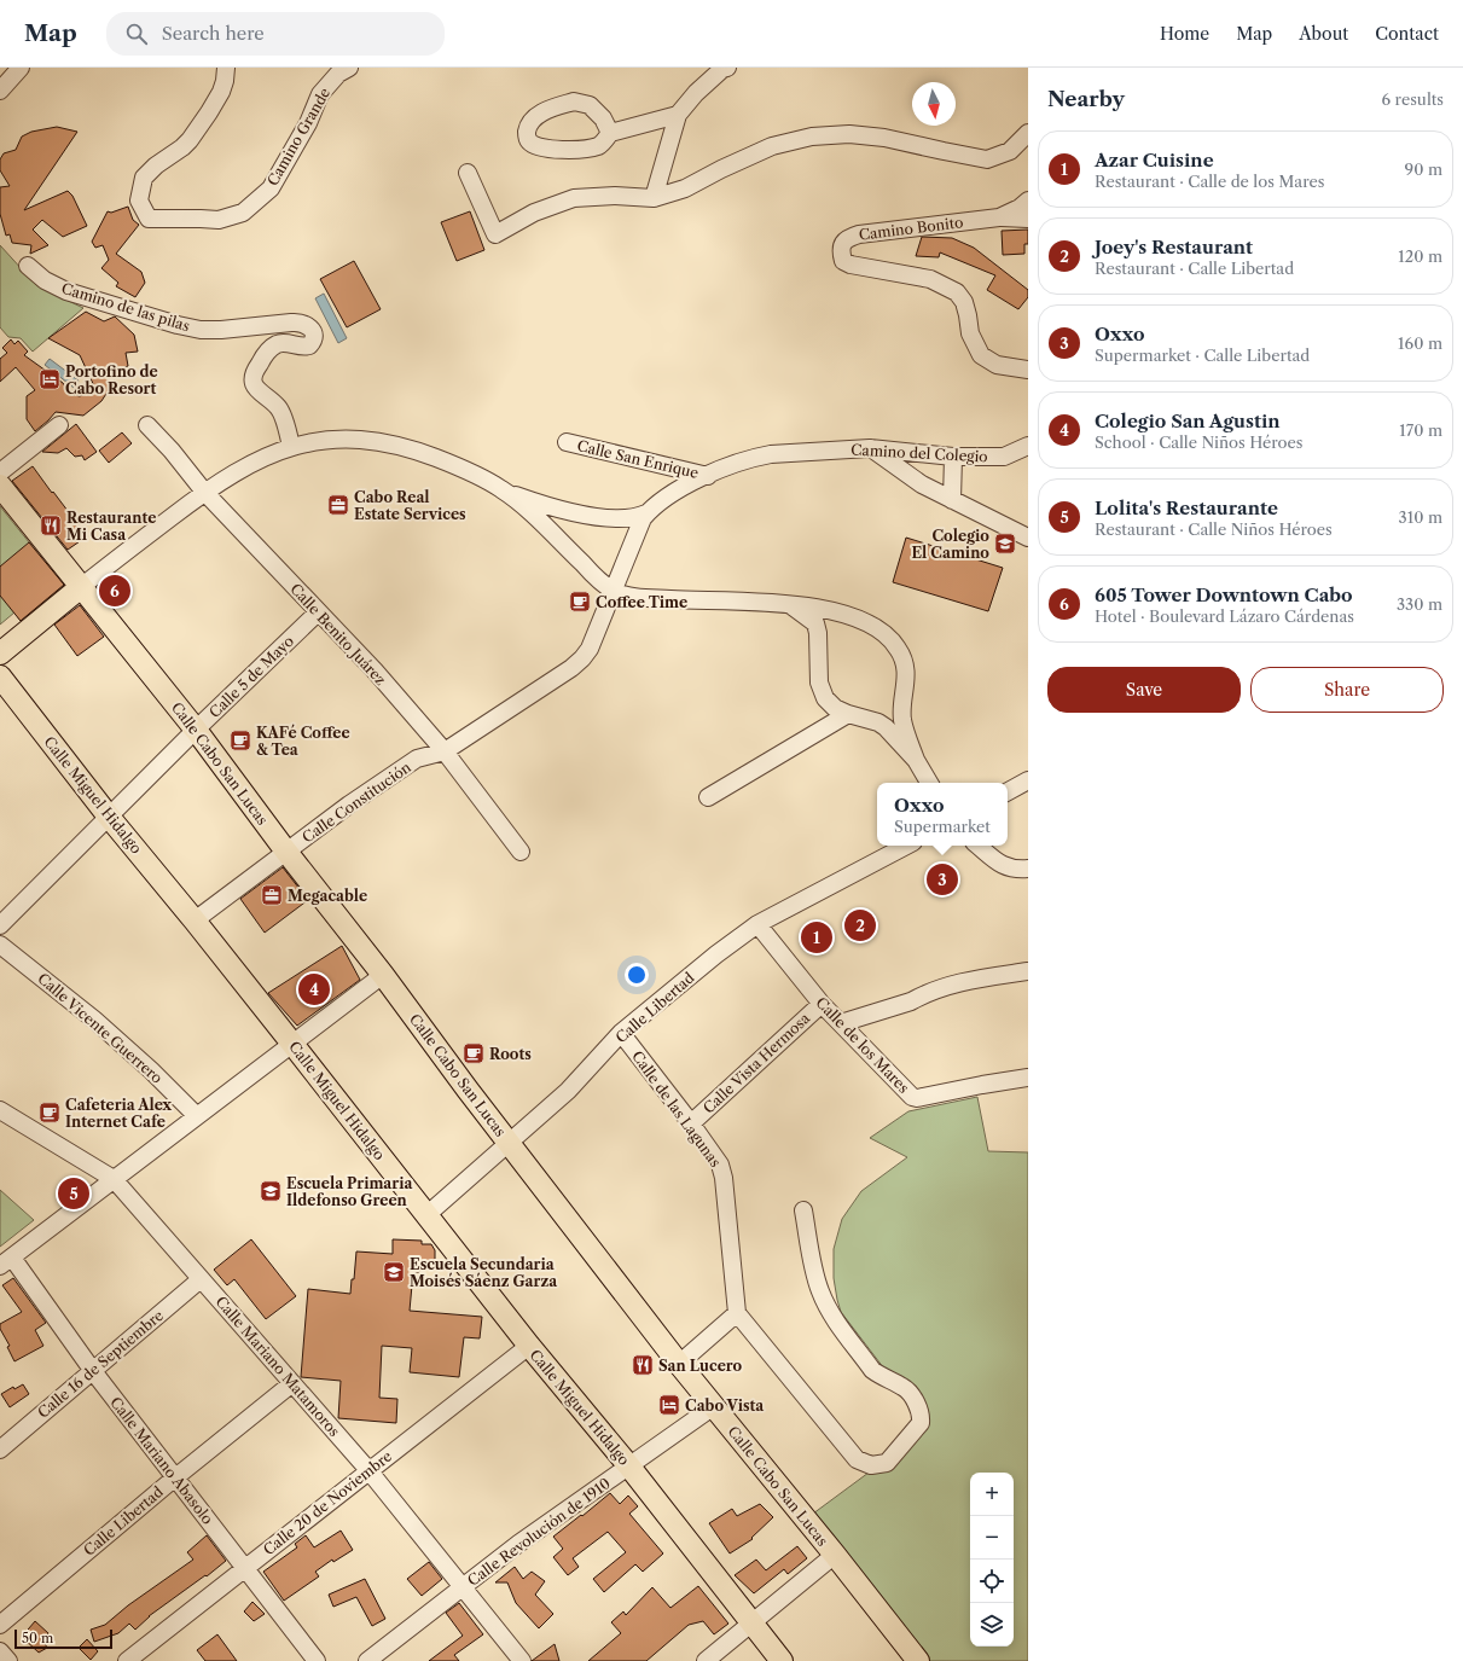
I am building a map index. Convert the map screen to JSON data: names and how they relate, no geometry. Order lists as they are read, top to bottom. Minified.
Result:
{"streets":{"main road":["Calle Cabo San Lucas","Calle Miguel Hidalgo"],"street":["Camino Grande","Camino Bonito","Camino de las pilas","Camino del Colegio","Calle San Enrique","Calle Benito Juárez","Calle 5 de Mayo","Calle Constitución","Calle Libertad","Calle Vicente Guerrero","Calle de los Mares","Calle Vista Hermosa","Calle de las Lagunas","Calle 16 de Septiembre","Calle Mariano Matamoros","Calle Mariano Abasolo","Calle 20 de Noviembre","Calle Revolución de 1910"]},"crossings":[["Camino del Colegio","Calle San Enrique"],["Camino del Colegio","Calle Constitución"],["Calle Benito Juárez","Calle 5 de Mayo"],["Calle Benito Juárez","Calle Constitución"],["Calle 5 de Mayo","Calle Cabo San Lucas"],["Calle 5 de Mayo","Calle Miguel Hidalgo"],["Calle Cabo San Lucas","Calle Constitución"],["Calle Cabo San Lucas","Calle Libertad"],["Calle Cabo San Lucas","Calle Revolución de 1910"],["Calle Miguel Hidalgo","Calle Constitución"],["Calle Miguel Hidalgo","Calle Libertad"],["Calle Miguel Hidalgo","Calle 20 de Noviembre"],["Calle Miguel Hidalgo","Calle Revolución de 1910"],["Calle Libertad","Calle de los Mares"],["Calle Libertad","Calle de las Lagunas"],["Calle Libertad","Calle Mariano Matamoros"],["Calle Libertad","Calle Mariano Abasolo"],["Calle de los Mares","Calle Vista Hermosa"],["Calle Vista Hermosa","Calle de las Lagunas"],["Calle 16 de Septiembre","Calle Mariano Matamoros"],["Calle 16 de Septiembre","Calle Mariano Abasolo"],["Calle Mariano Matamoros","Calle 20 de Noviembre"],["Calle Mariano Matamoros","Calle Revolución de 1910"],["Calle Mariano Abasolo","Calle 20 de Noviembre"]],"places":{"hotel":["Portofino de Cabo Resort","Cabo Vista"],"office":["Cabo Real Estate Services","Megacable"],"restaurant":["Restaurante Mi Casa","San Lucero"],"school or university":["Colegio El Camino","Escuela Primaria Ildefonso Green","Escuela Secundaria Moisés Sáenz Garza"],"cafe":["Coffee Time","KAFé Coffee & Tea","Roots","Cafeteria Alex Internet Cafe"]},"scale_bar":"50 m","north":"bottom","page":{"header":"Map","search":"Search here","nav":["Home","Map","About","Contact"],"heading":["Nearby","6 results"],"list":[{"mark":"1","name":"Azar Cuisine","note":"Restaurant · Calle de los Mares","value":"90 m"},{"mark":"2","name":"Joey's Restaurant","note":"Restaurant · Calle Libertad","value":"120 m"},{"mark":"3","name":"Oxxo","note":"Supermarket · Calle Libertad","value":"160 m"},{"mark":"4","name":"Colegio San Agustin","note":"School · Calle Niños Héroes","value":"170 m"},{"mark":"5","name":"Lolita's Restaurante","note":"Restaurant · Calle Niños Héroes","value":"310 m"},{"mark":"6","name":"605 Tower Downtown Cabo","note":"Hotel · Boulevard Lázaro Cárdenas","value":"330 m"}],"pins":["6","3","2","1","4","5"],"buttons":["Save","Share"],"popup":["Oxxo","Supermarket"],"map_buttons":["+","−"],"scale":"50 m"}}
